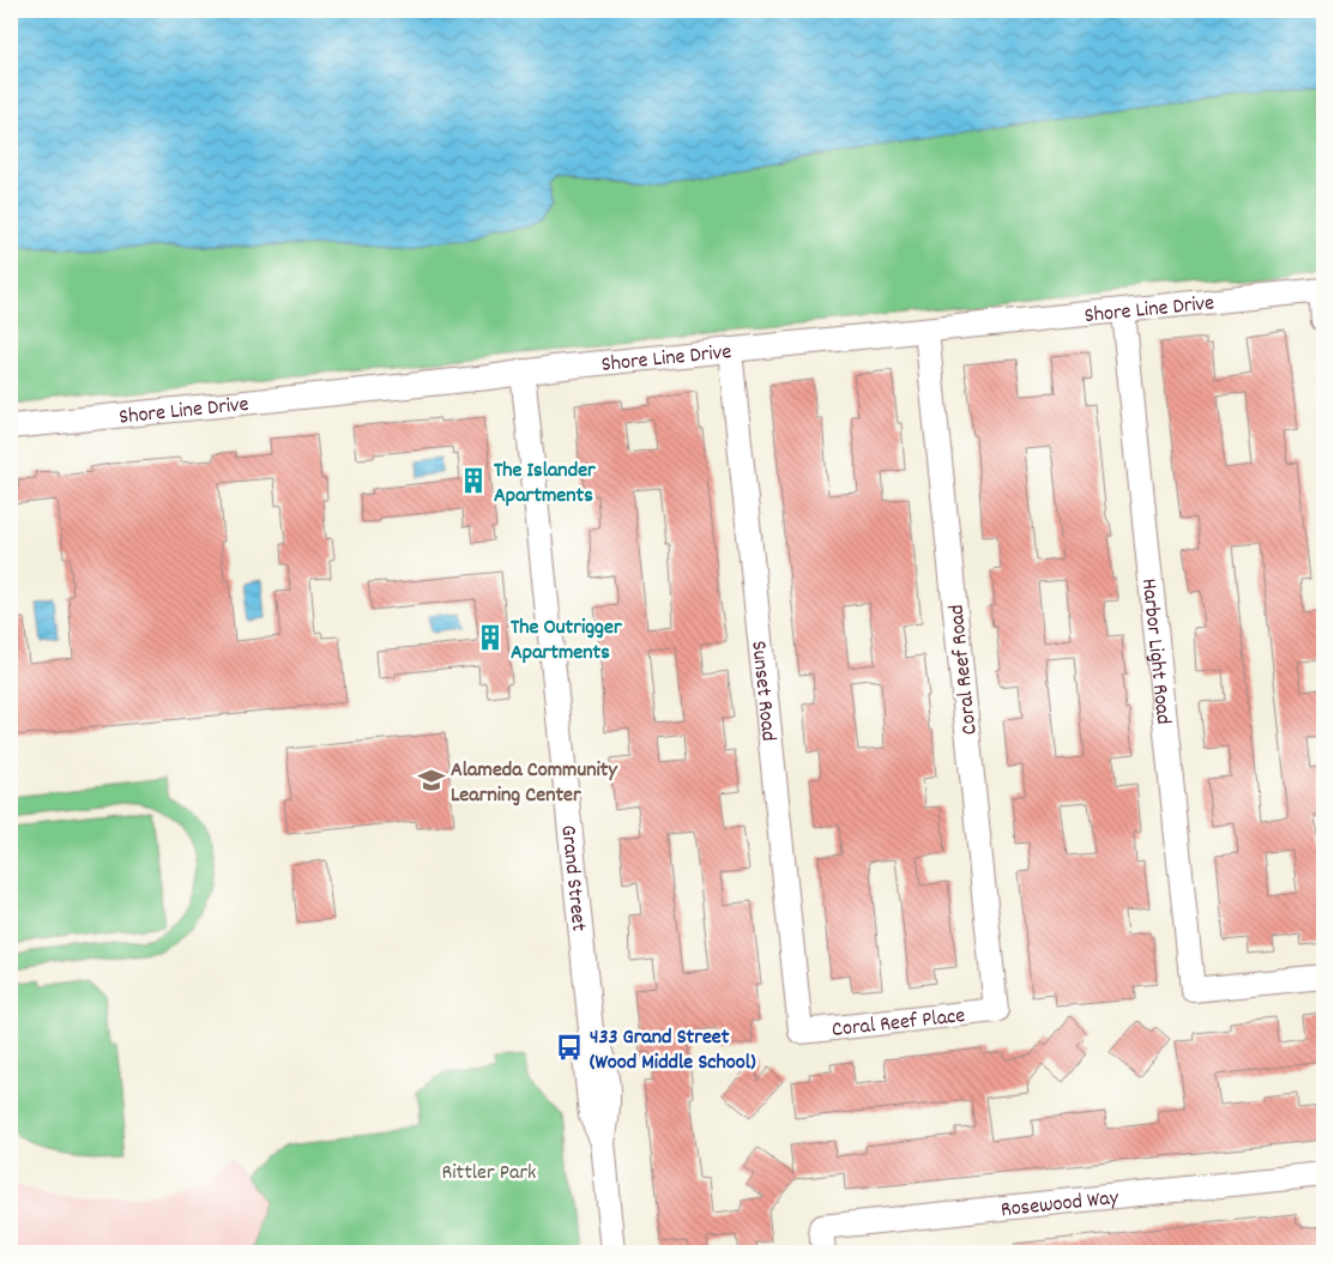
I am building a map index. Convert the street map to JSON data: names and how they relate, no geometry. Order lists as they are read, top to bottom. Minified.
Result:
{"streets":{"street":["Shore Line Drive","Harbor Light Road","Coral Reef Road","Sunset Road","Grand Street","Coral Reef Place","Rosewood Way"]},"crossings":[["Shore Line Drive","Harbor Light Road"],["Shore Line Drive","Coral Reef Road"],["Shore Line Drive","Sunset Road"],["Shore Line Drive","Grand Street"],["Coral Reef Road","Coral Reef Place"],["Sunset Road","Coral Reef Place"]],"parks":["Rittler Park"],"places":{"building":["The Islander Apartments","The Outrigger Apartments"],"school or university":["Alameda Community Learning Center"],"bus stop":["433 Grand Street (Wood Middle School)"]}}
